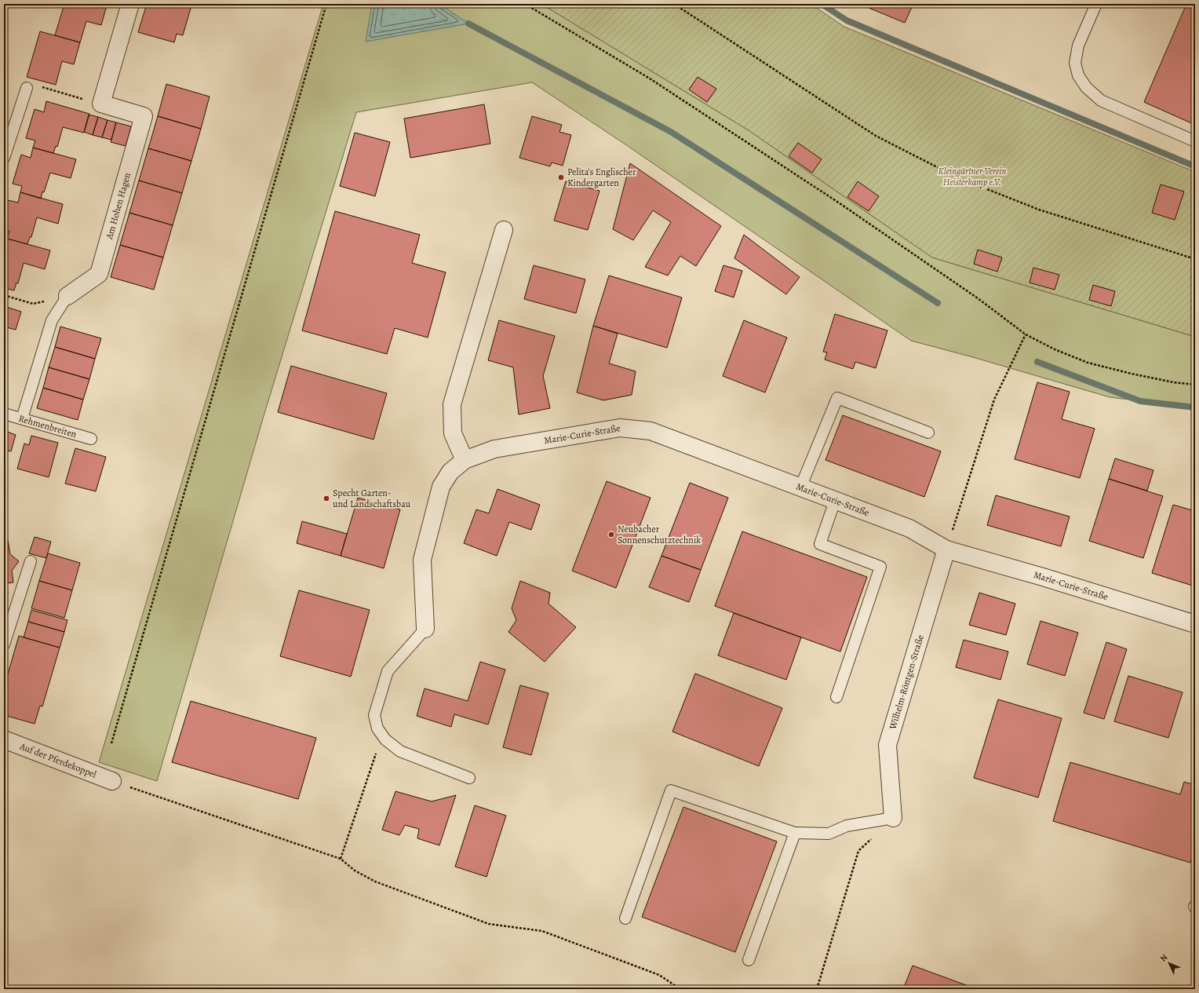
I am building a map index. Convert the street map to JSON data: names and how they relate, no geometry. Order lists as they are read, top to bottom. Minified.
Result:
{"streets":{"street":["Am Hohen Hagen","Marie-Curie-Straße","Wilhelm-Röntgen-Straße","Auf der Pferdekoppel"],"lane":["Rehmenbreiten"]},"crossings":[["Am Hohen Hagen","Rehmenbreiten"],["Marie-Curie-Straße","Wilhelm-Röntgen-Straße"]],"parks":["Kleingärtner-Verein Heisterkamp e.V."],"places":["Pelita's Englischer Kindergarten","Specht Garten- und Landschaftsbau","Neubacher Sonnenschutztechnik"],"north":"top left"}
